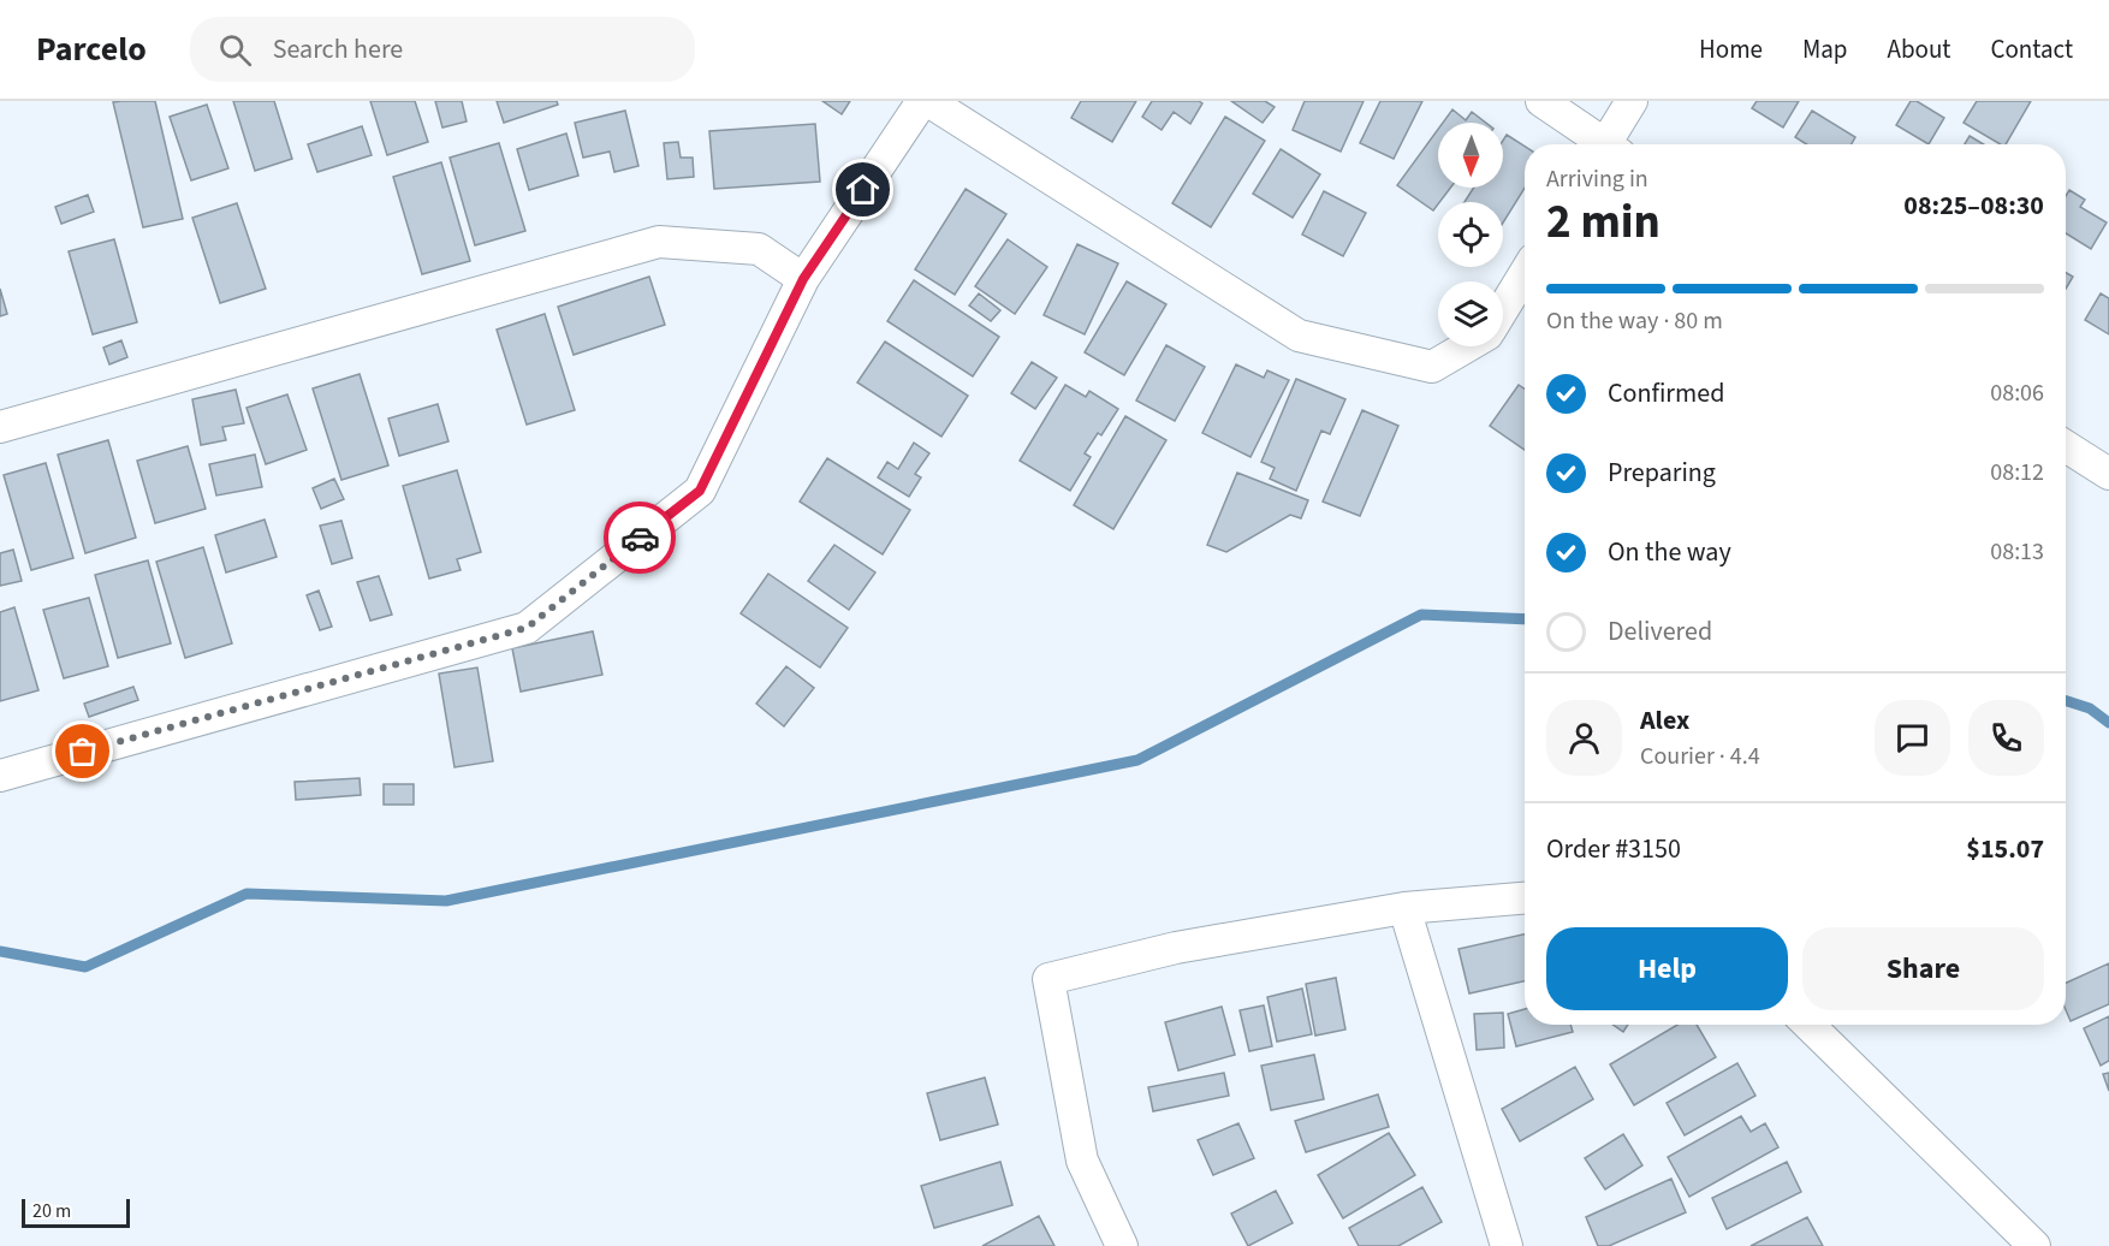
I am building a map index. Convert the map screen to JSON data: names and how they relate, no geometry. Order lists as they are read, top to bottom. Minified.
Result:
{"scale_bar":"20 m","north":"bottom","page":{"header":"Parcelo","search":"Search here","nav":["Home","Map","About","Contact"],"heading":["2 min","Arriving in","08:25–08:30"],"panel":["Alex","Courier · 4.4","Order #3150","$15.07"],"bar":"On the way · 80 m","list":[["Confirmed","08:06"],["Preparing","08:12"],["On the way","08:13"],"Delivered"],"buttons":["Help","Share"],"scale":"20 m"}}
